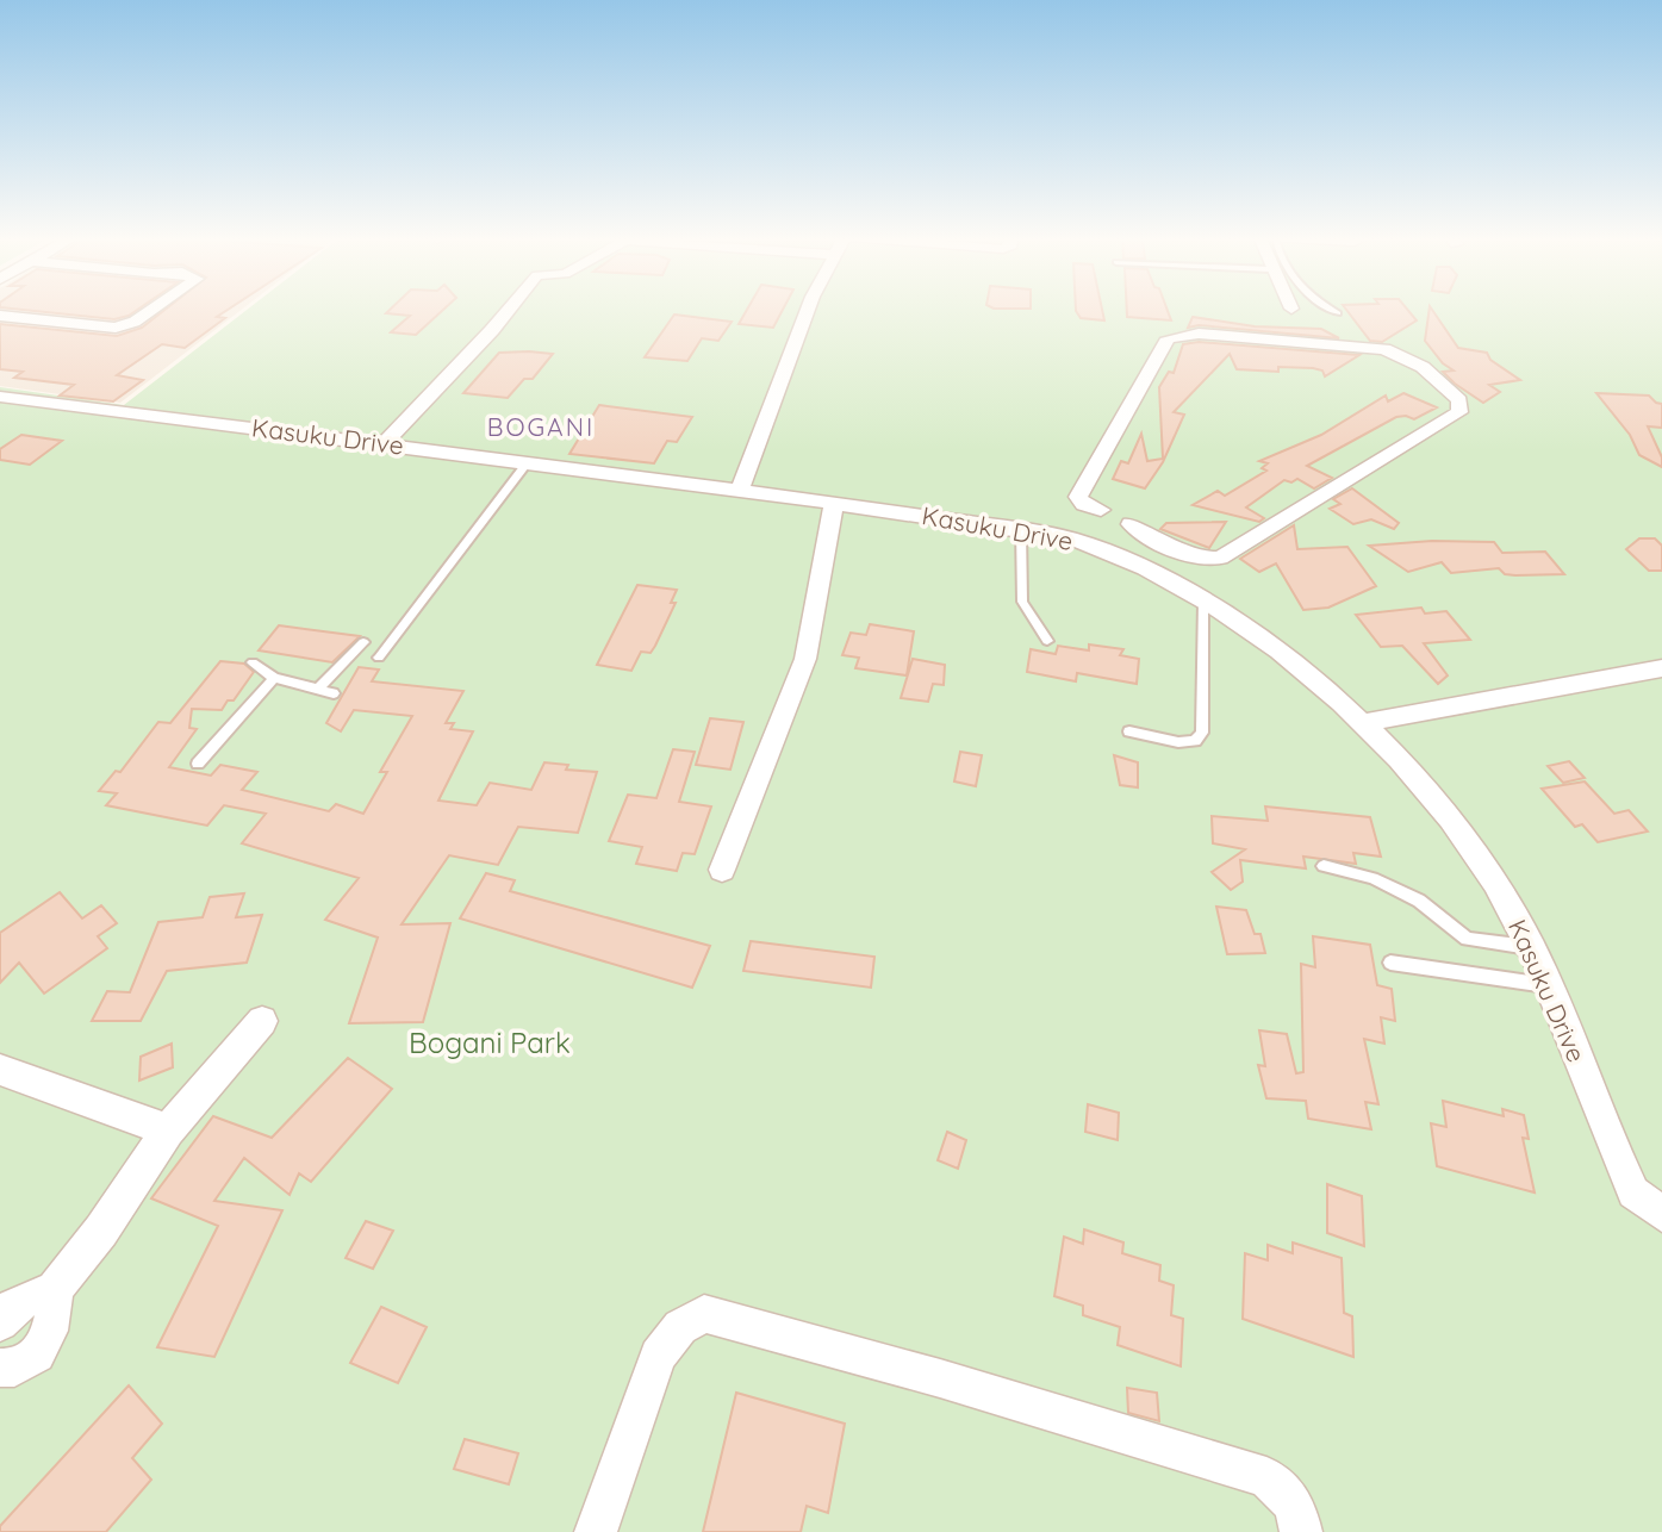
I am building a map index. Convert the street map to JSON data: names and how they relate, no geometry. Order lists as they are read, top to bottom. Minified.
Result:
{"streets":{"street":["Kasuku Drive"]},"districts":["BOGANI"],"parks":["Bogani Park"]}
